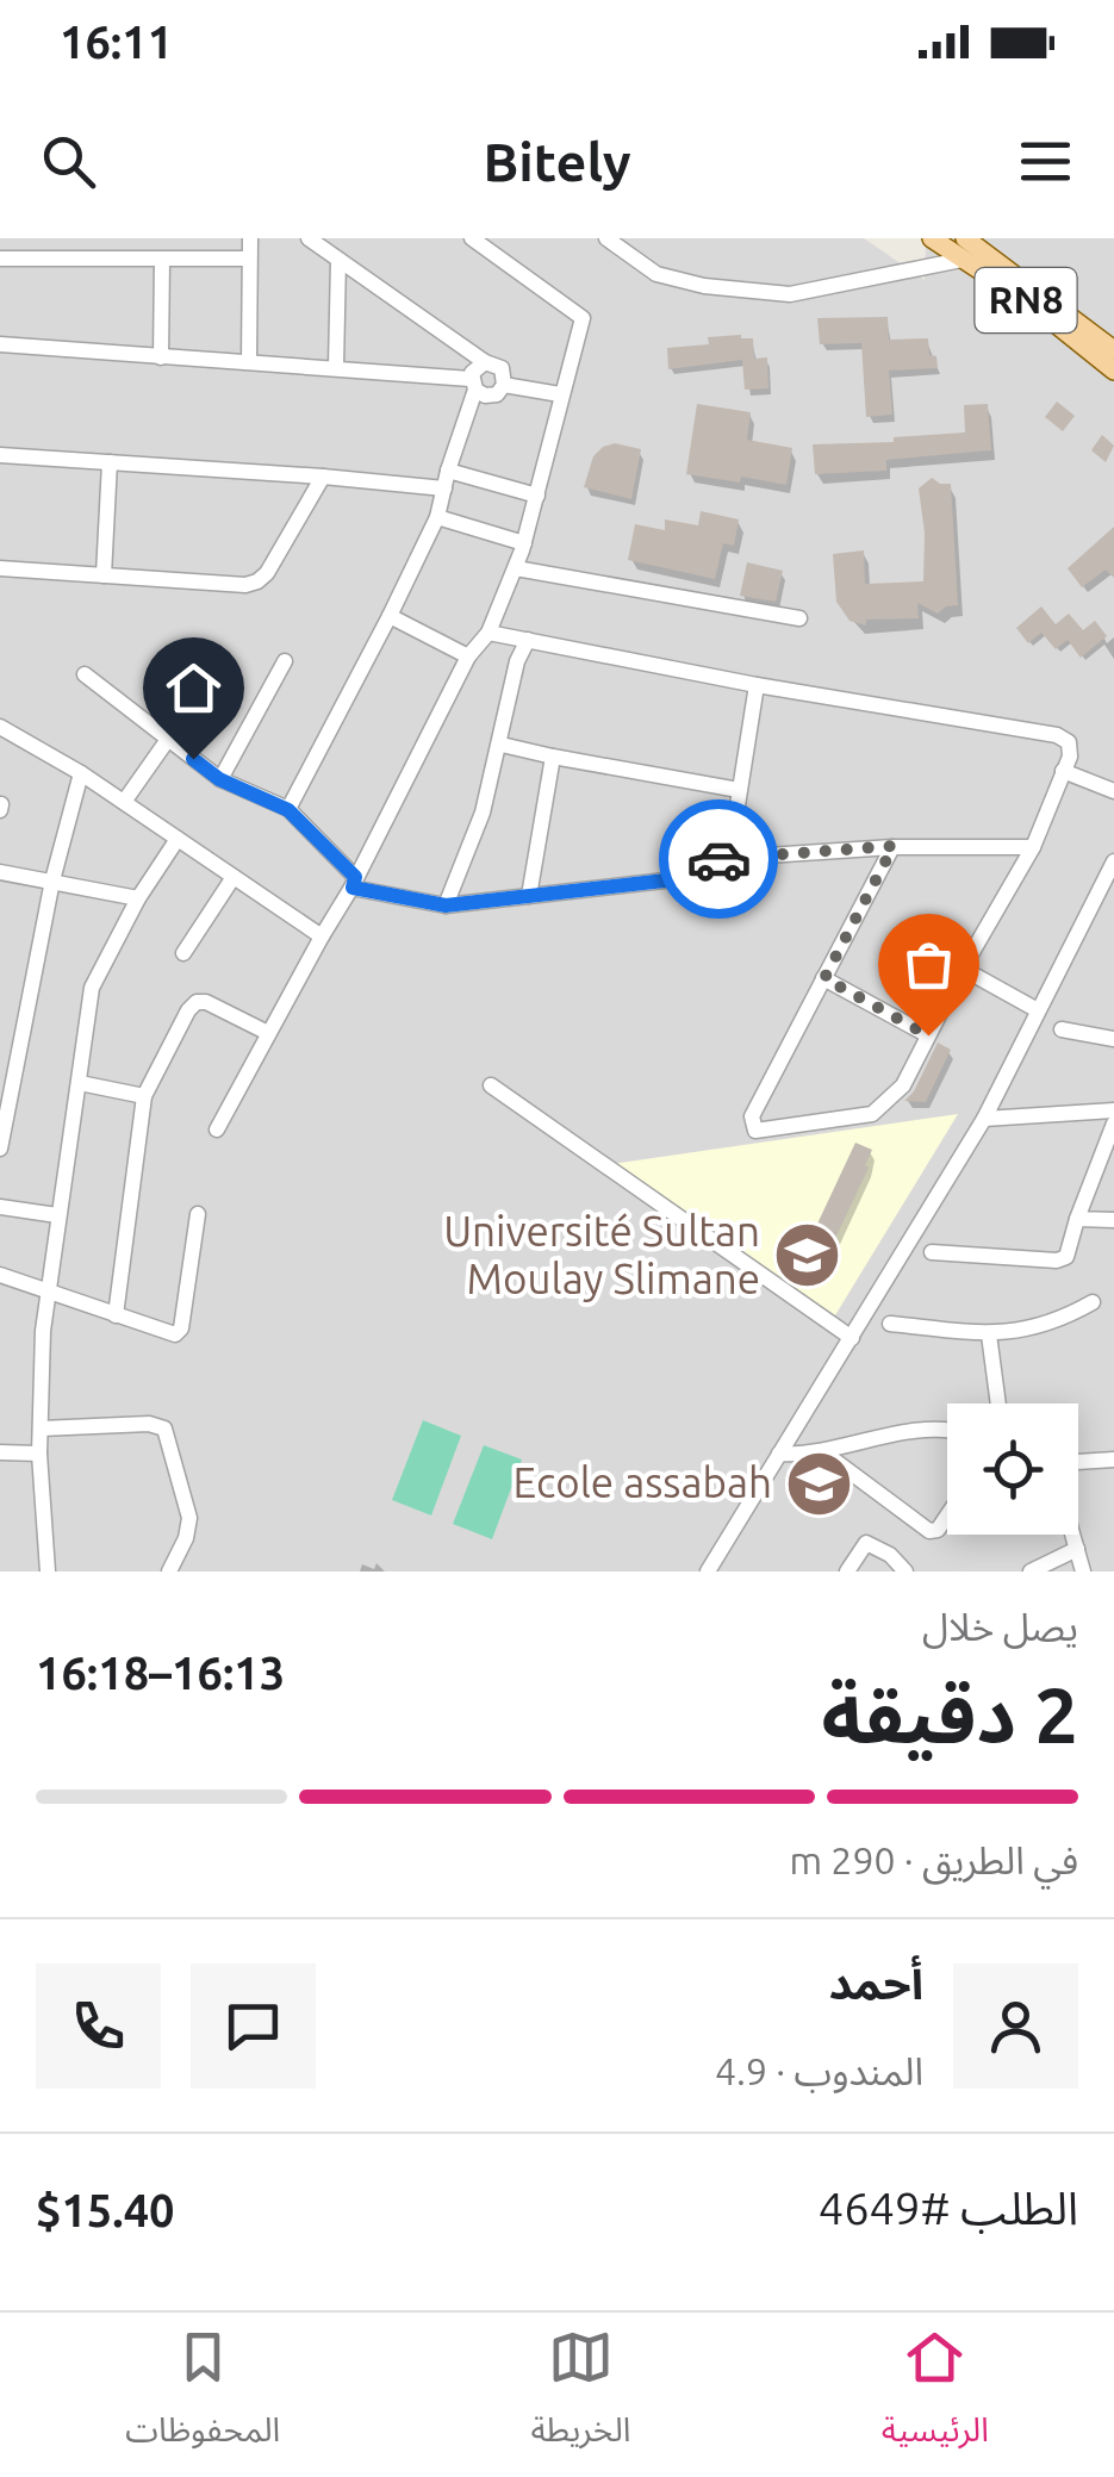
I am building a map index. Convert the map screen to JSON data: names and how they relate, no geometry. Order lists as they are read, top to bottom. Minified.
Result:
{"streets":{"main road":["RN8"]},"places":{"school or university":["Université Sultan Moulay Slimane","Ecole assabah"]},"page":{"status":"16:11","header":"Bitely","heading":["2 دقيقة","يصل خلال","16:13–16:18"],"panel":["أحمد","المندوب · 4.9","الطلب #4649","$15.40"],"bar":"في الطريق · 290 m","tabs":["الرئيسية","الخريطة","المحفوظات"]}}
